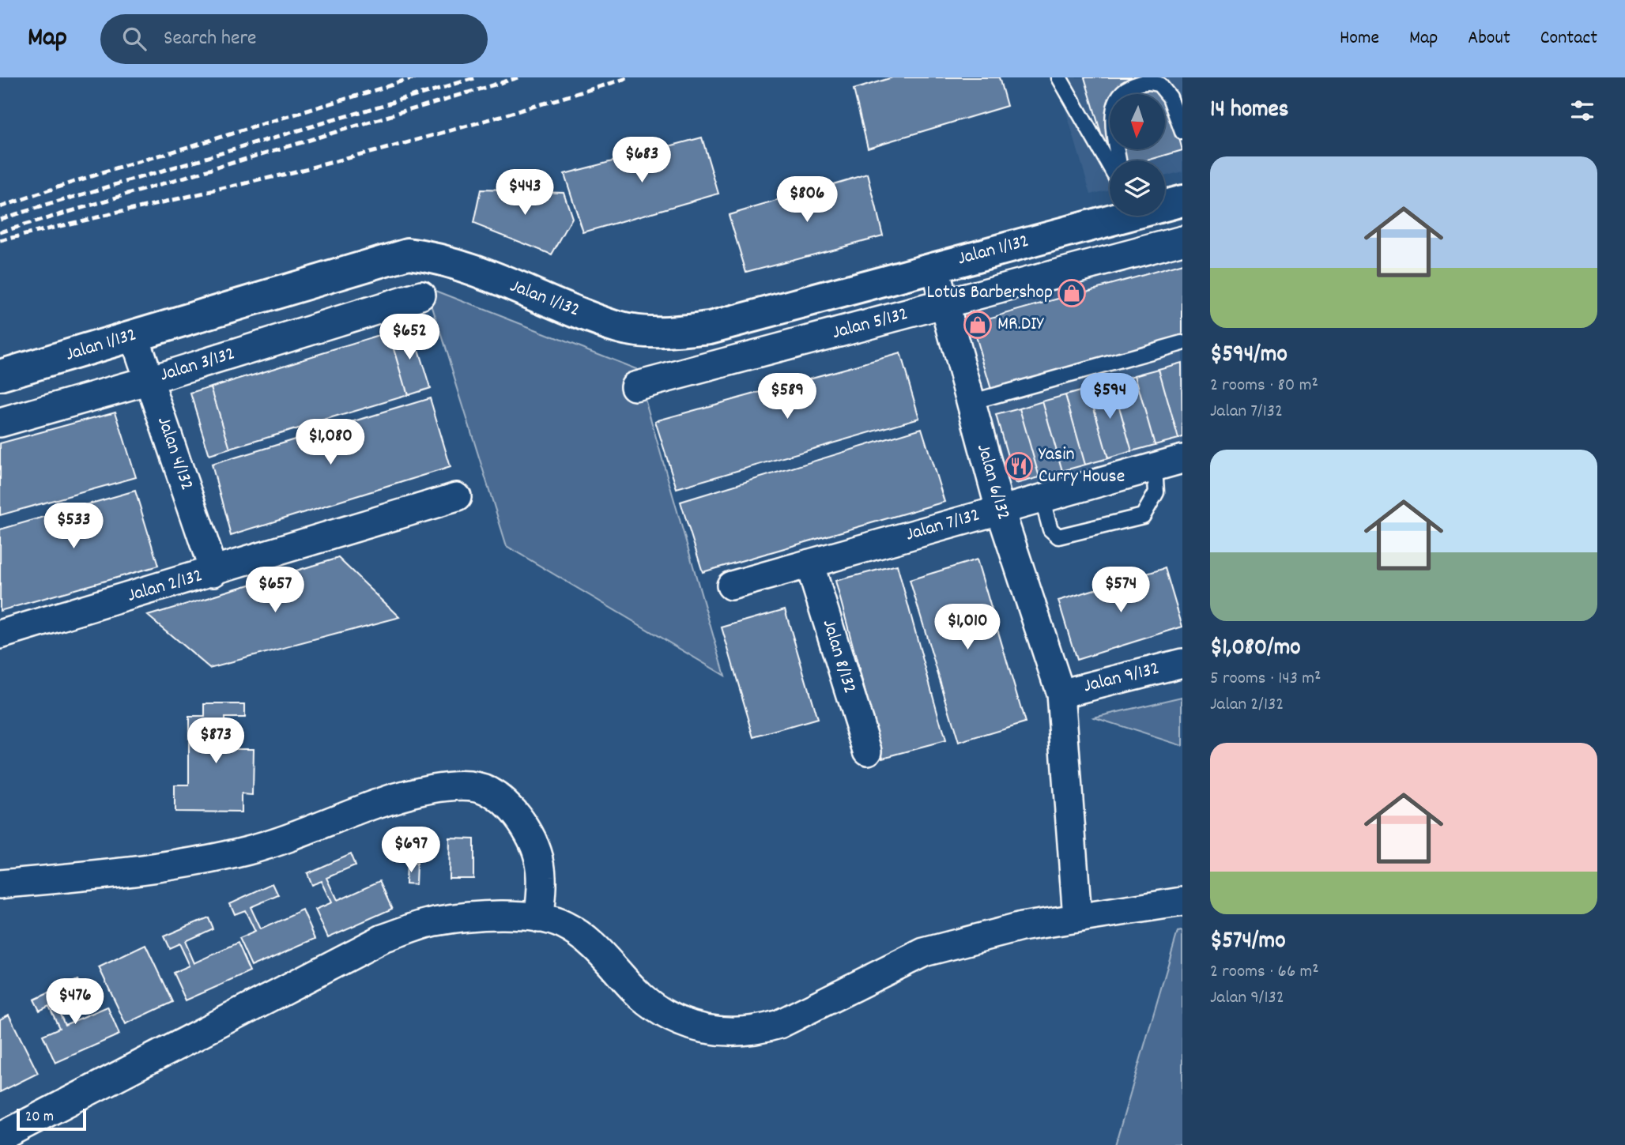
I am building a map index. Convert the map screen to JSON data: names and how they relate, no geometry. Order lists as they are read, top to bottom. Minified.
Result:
{"streets":{"street":["Jalan 1/132","Jalan 5/132","Jalan 3/132","Jalan 4/132","Jalan 6/132","Jalan 7/132","Jalan 2/132","Jalan 8/132","Jalan 9/132"]},"crossings":[["Jalan 1/132","Jalan 4/132"],["Jalan 1/132","Jalan 6/132"],["Jalan 5/132","Jalan 6/132"],["Jalan 3/132","Jalan 4/132"],["Jalan 4/132","Jalan 2/132"],["Jalan 6/132","Jalan 7/132"],["Jalan 6/132","Jalan 9/132"],["Jalan 7/132","Jalan 8/132"]],"places":{"shop":["Lotus Barbershop","MR.DIY"],"restaurant":["Yasin Curry House"]},"scale_bar":"20 m","north":"bottom","page":{"header":"Map","search":"Search here","nav":["Home","Map","About","Contact"],"heading":"14 homes","price":["$683","$443","$806","$652","$589","$594","$1,080","$533","$657","$574","$1,010","$873","$697","$476"],"list":[{"name":"$594/mo","note":"2 rooms · 80 m² · Jalan 7/132"},{"name":"$1,080/mo","note":"5 rooms · 143 m² · Jalan 2/132"},{"name":"$574/mo","note":"2 rooms · 66 m² · Jalan 9/132"}],"scale":"20 m"}}
